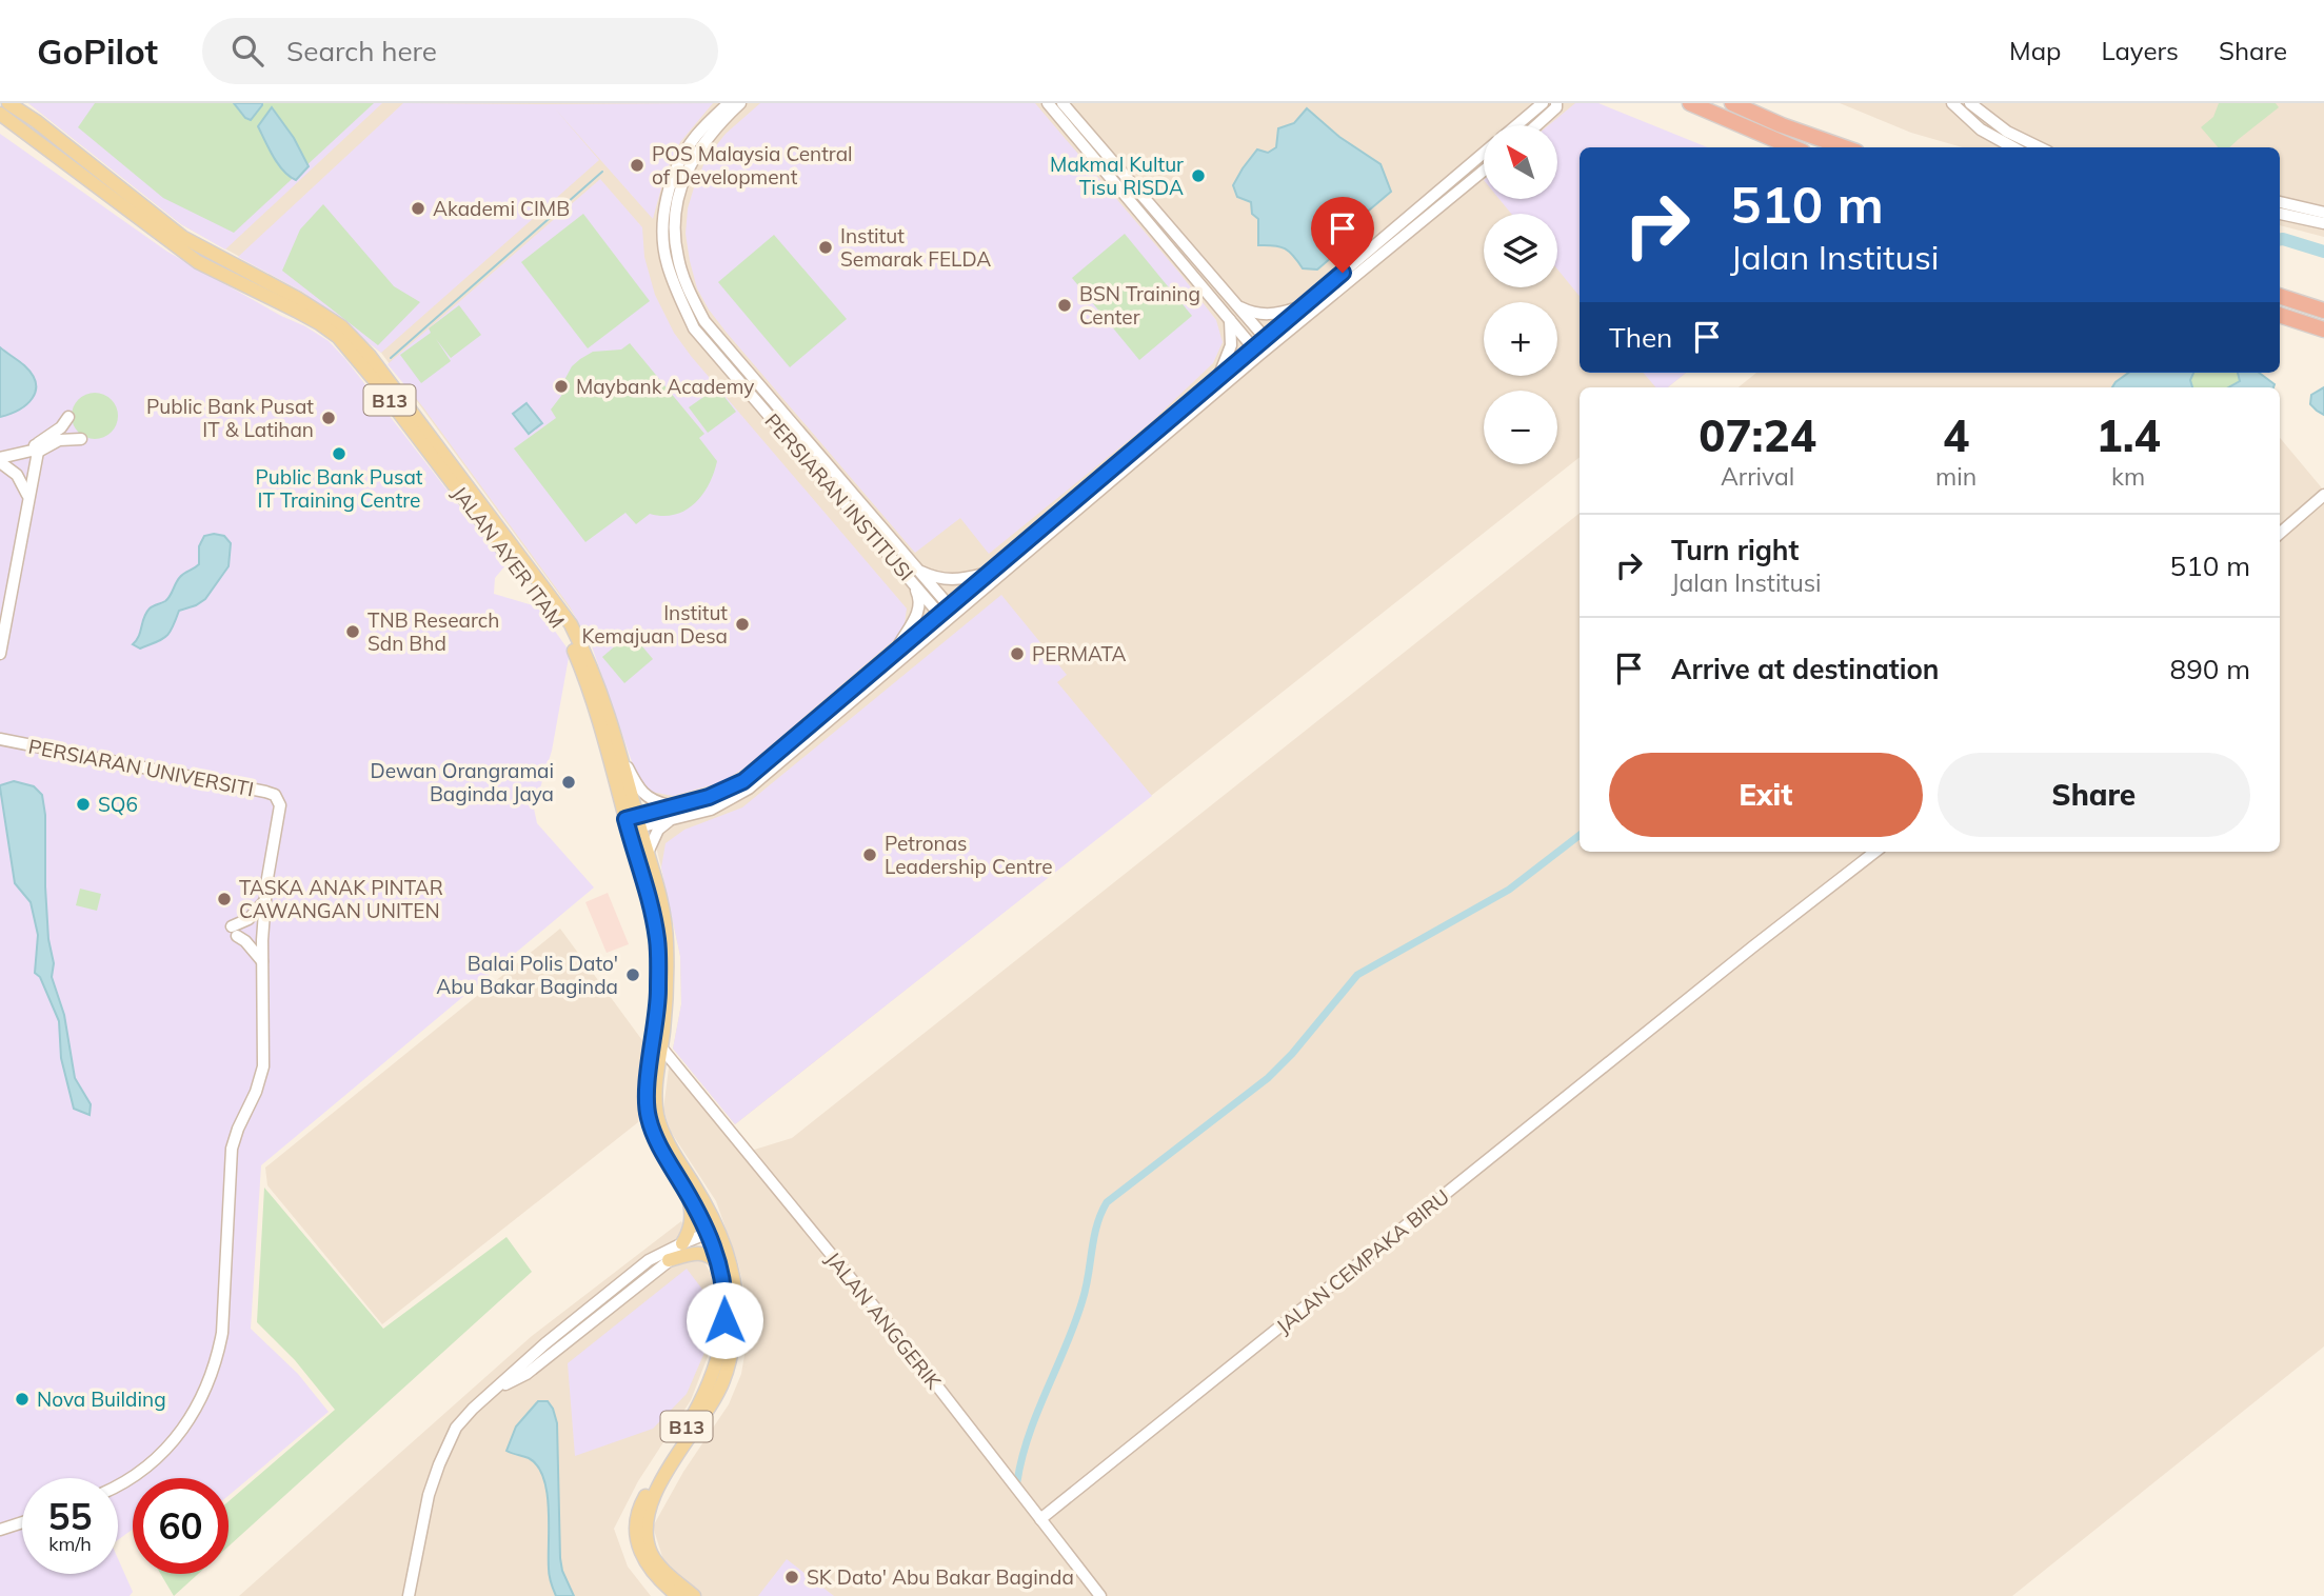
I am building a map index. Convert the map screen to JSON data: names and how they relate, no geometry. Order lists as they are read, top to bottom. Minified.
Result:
{"streets":{"main road":["B13","JALAN AYER ITAM"],"street":["PERSIARAN INSTITUSI","PERSIARAN UNIVERSITI","JALAN CEMPAKA BIRU","JALAN ANGGERIK"]},"crossings":[["B13","JALAN AYER ITAM"],["JALAN AYER ITAM","JALAN ANGGERIK"],["JALAN CEMPAKA BIRU","JALAN ANGGERIK"]],"places":["POS Malaysia Central of Development","Makmal Kultur Tisu RISDA","Akademi CIMB","Institut Semarak FELDA","BSN Training Center","Maybank Academy","Public Bank Pusat IT & Latihan","Public Bank Pusat IT Training Centre","Institut Kemajuan Desa","TNB Research Sdn Bhd","PERMATA","Dewan Orangramai Baginda Jaya","SQ6","Petronas Leadership Centre","TASKA ANAK PINTAR CAWANGAN UNITEN","Balai Polis Dato' Abu Bakar Baginda","Nova Building","SK Dato' Abu Bakar Baginda"],"north":"top left","page":{"header":"GoPilot","search":"Search here","nav":["Map","Layers","Share"],"map_buttons":["+","−"],"turn":["510 m","Jalan Institusi"],"then":"Then","eta":["07:24","Arrival","4","min","1.4","km"],"list":[{"name":"Turn right","note":"Jalan Institusi","value":"510 m"},{"name":"Arrive at destination","value":"890 m"}],"buttons":["Exit","Share"],"speed":"55 km/h","limit":"60"}}
